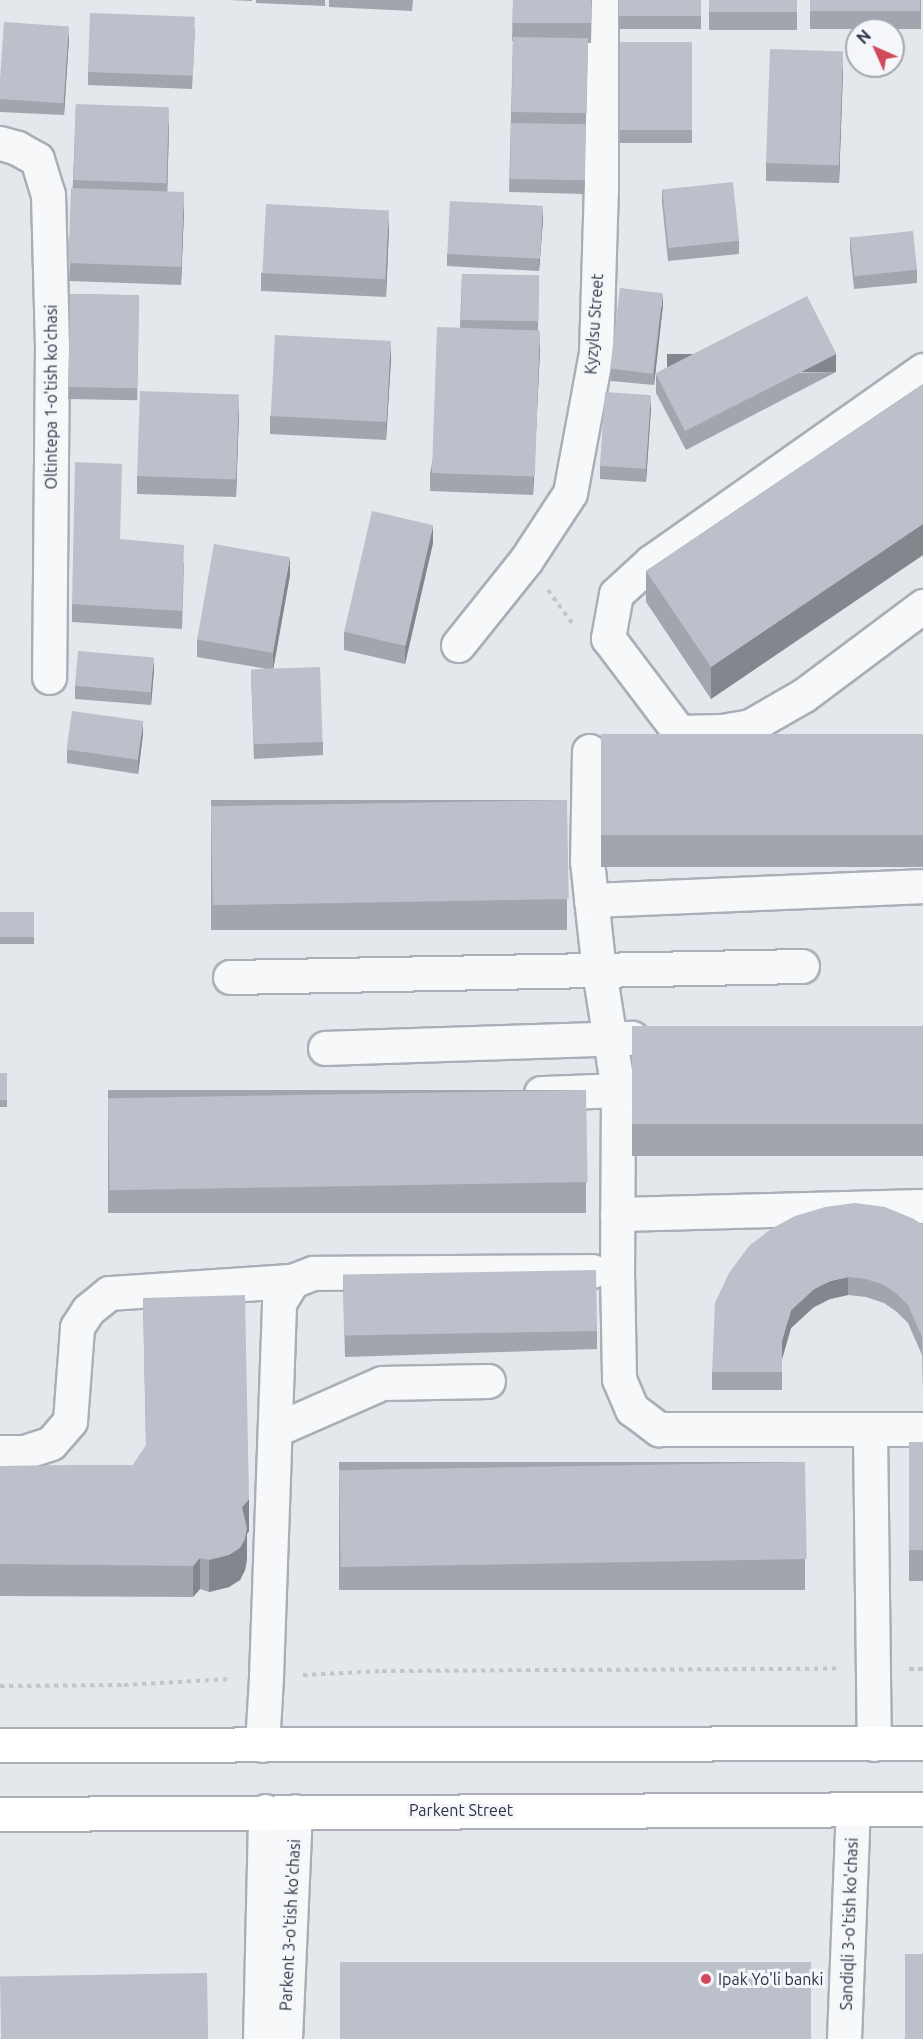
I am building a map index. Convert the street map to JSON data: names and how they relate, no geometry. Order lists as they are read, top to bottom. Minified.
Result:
{"streets":{"main road":["Parkent Street"],"street":["Kyzylsu Street","Oltintepa 1-o'tish ko'chasi","Sandiqli 3-o'tish ko'chasi","Parkent 3-o'tish ko'chasi"]},"crossings":[["Parkent Street","Sandiqli 3-o'tish ko'chasi"],["Parkent Street","Parkent 3-o'tish ko'chasi"]],"places":["Ipak Yo'li banki"],"north":"top left"}
